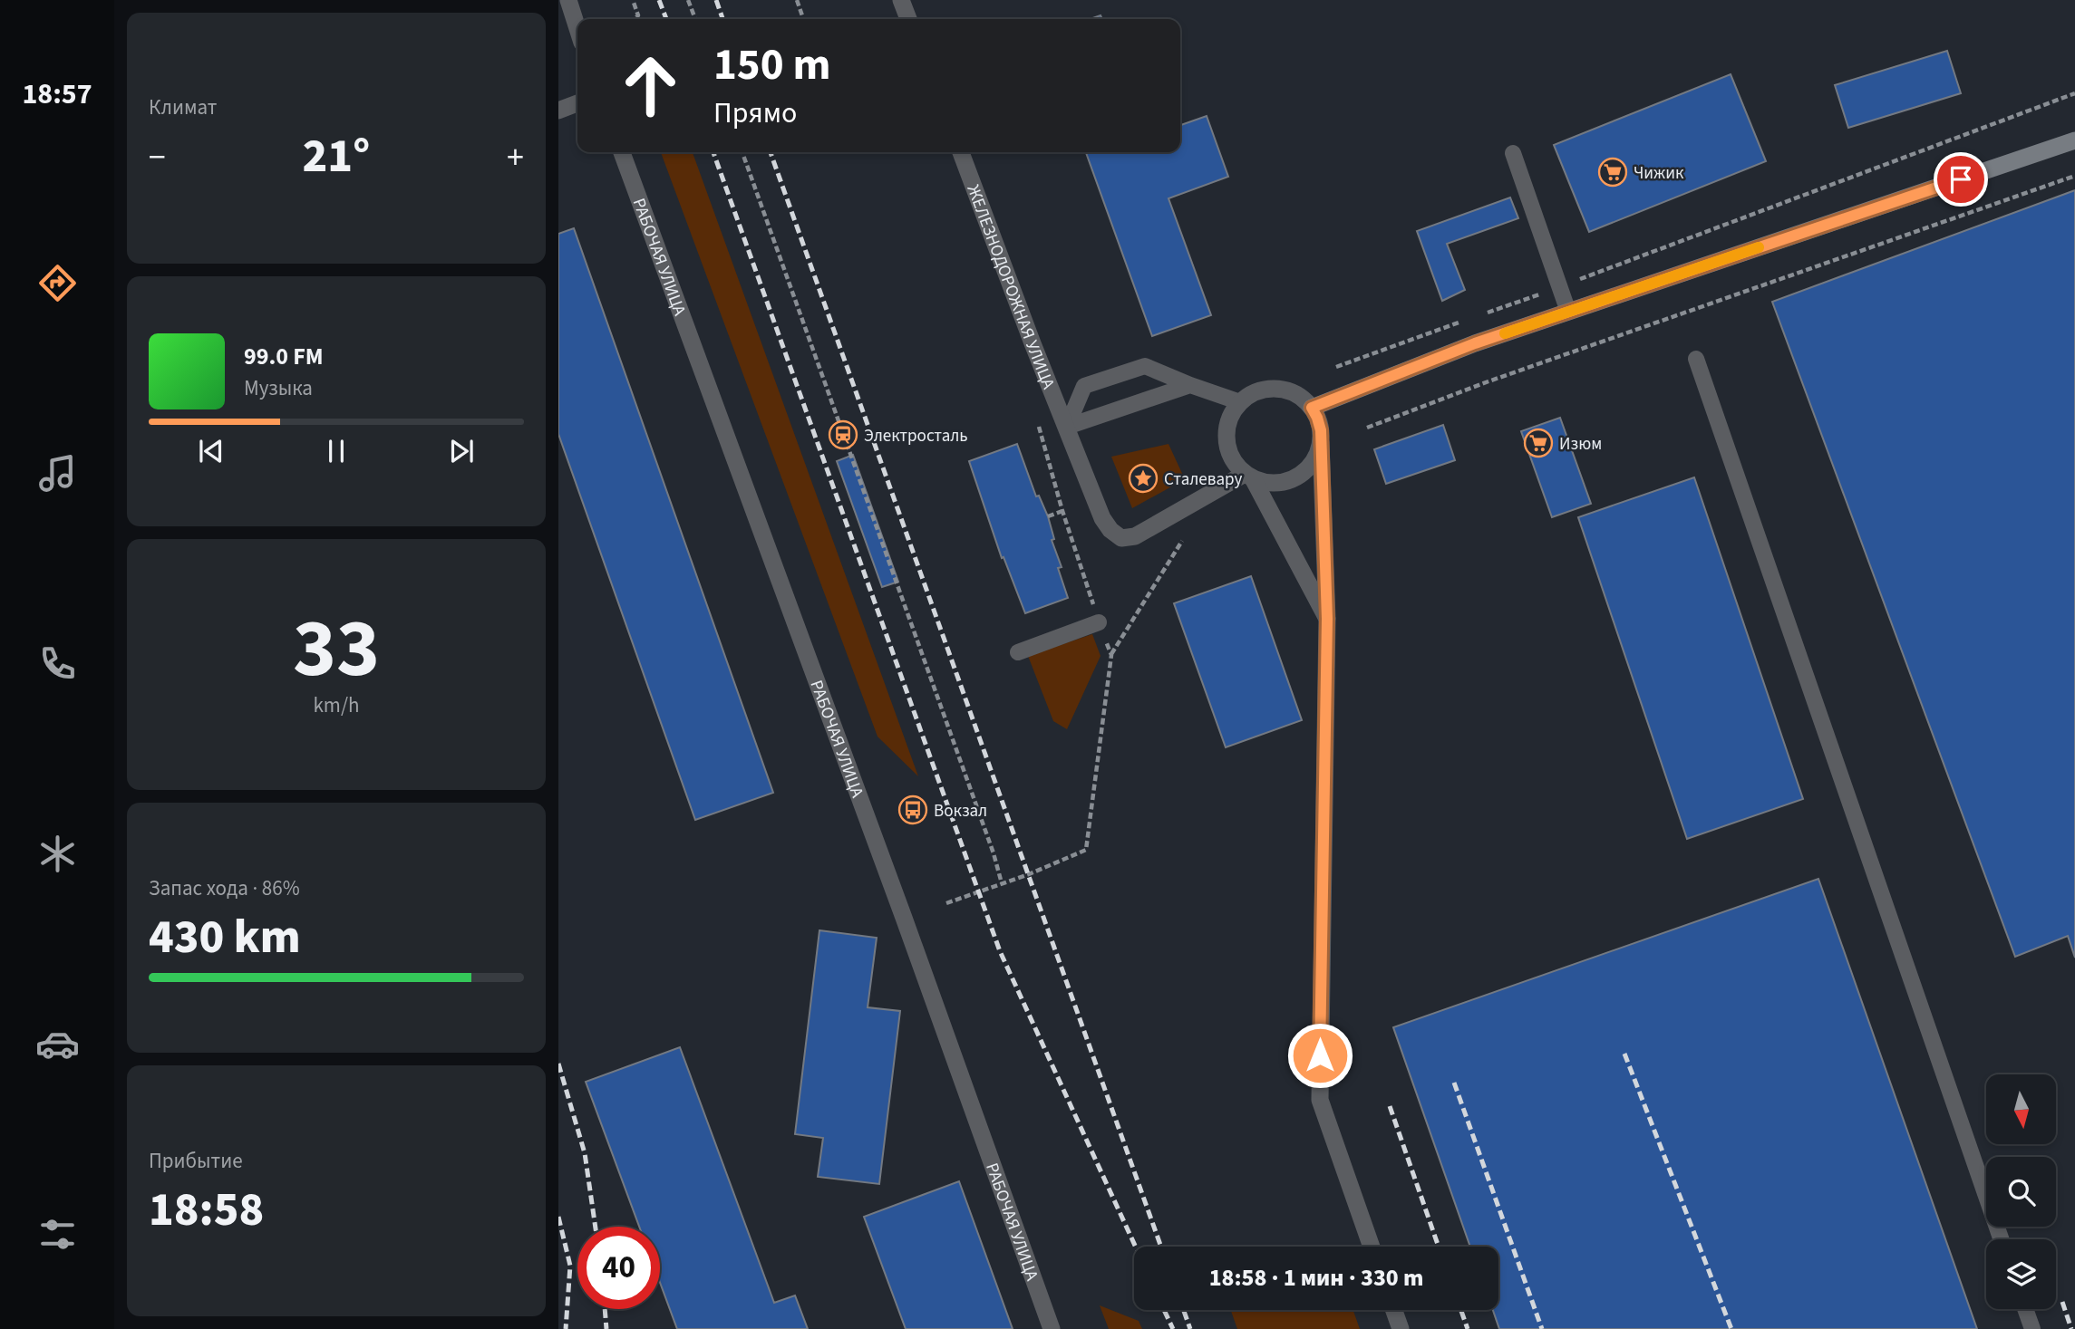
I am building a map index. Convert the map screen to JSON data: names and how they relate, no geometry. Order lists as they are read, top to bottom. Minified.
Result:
{"streets":{"street":["РАБОЧАЯ УЛИЦА","ЖЕЛЕЗНОДОРОЖНАЯ УЛИЦА"]},"places":{"supermarket":["Чижик","Изюм"],"station":["Электросталь"],"place":["Сталевару"],"bus stop":["Вокзал"]},"north":"bottom","page":{"tabs":"18:57","tile":["Климат",["33","km/h"],["Запас хода · 86%","430 km"],["Прибытие","18:58"]],"turn":["150 m","Прямо"],"heat":["−","21°","+"],"song":["99.0 FM","Музыка"],"limit":"40","trip":"18:58 · 1 мин · 330 m"}}
